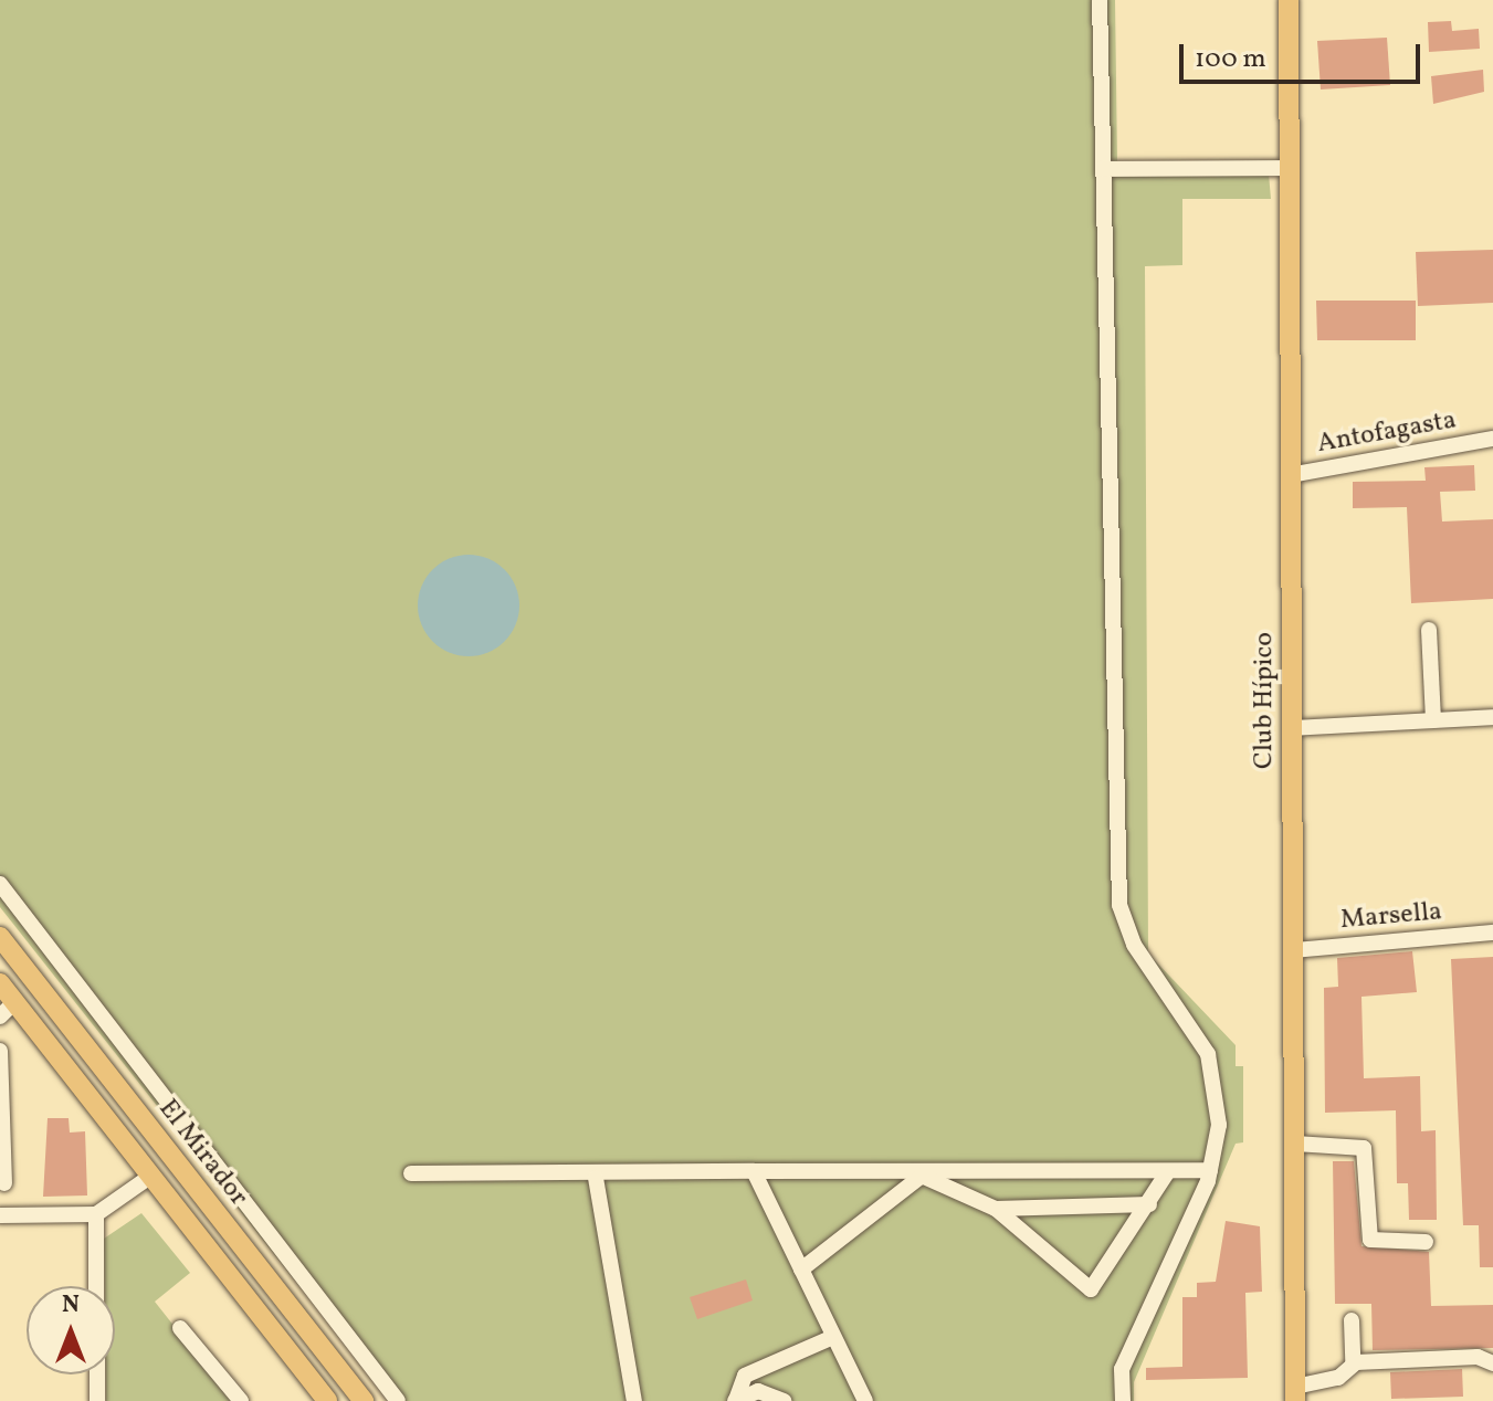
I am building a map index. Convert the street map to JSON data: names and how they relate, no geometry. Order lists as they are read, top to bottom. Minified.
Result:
{"streets":{"main road":["Club Hípico","El Mirador"],"street":["Antofagasta","Marsella"]},"crossings":[["Antofagasta","Club Hípico"],["Club Hípico","Marsella"]],"scale_bar":"100 m","north":"top"}
